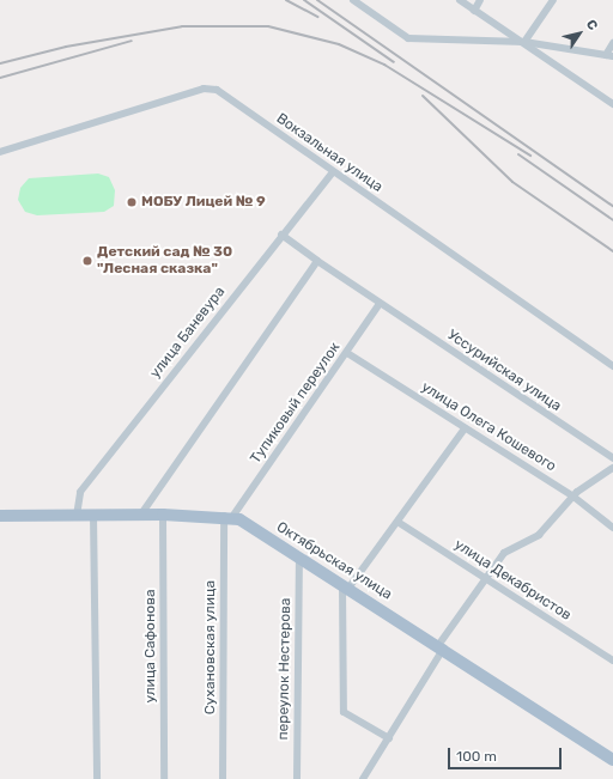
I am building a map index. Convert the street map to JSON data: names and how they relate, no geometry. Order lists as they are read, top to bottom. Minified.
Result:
{"streets":{"main road":["Октябрьская улица"],"street":["Вокзальная улица","улица Баневура","Уссурийская улица","Тупиковый переулок","улица Олега Кошевого","улица Декабристов","улица Сафонова","Сухановская улица","переулок Нестерова"]},"crossings":[["Вокзальная улица","улица Баневура"],["улица Баневура","Уссурийская улица"],["Уссурийская улица","Тупиковый переулок"],["Тупиковый переулок","улица Олега Кошевого"],["Тупиковый переулок","Октябрьская улица"],["Тупиковый переулок","Сухановская улица"],["Октябрьская улица","Сухановская улица"],["Октябрьская улица","переулок Нестерова"]],"places":["МОБУ Лицей № 9","Детский сад № 30 \"Лесная сказка\""],"scale_bar":"100 m","north":"top right"}
